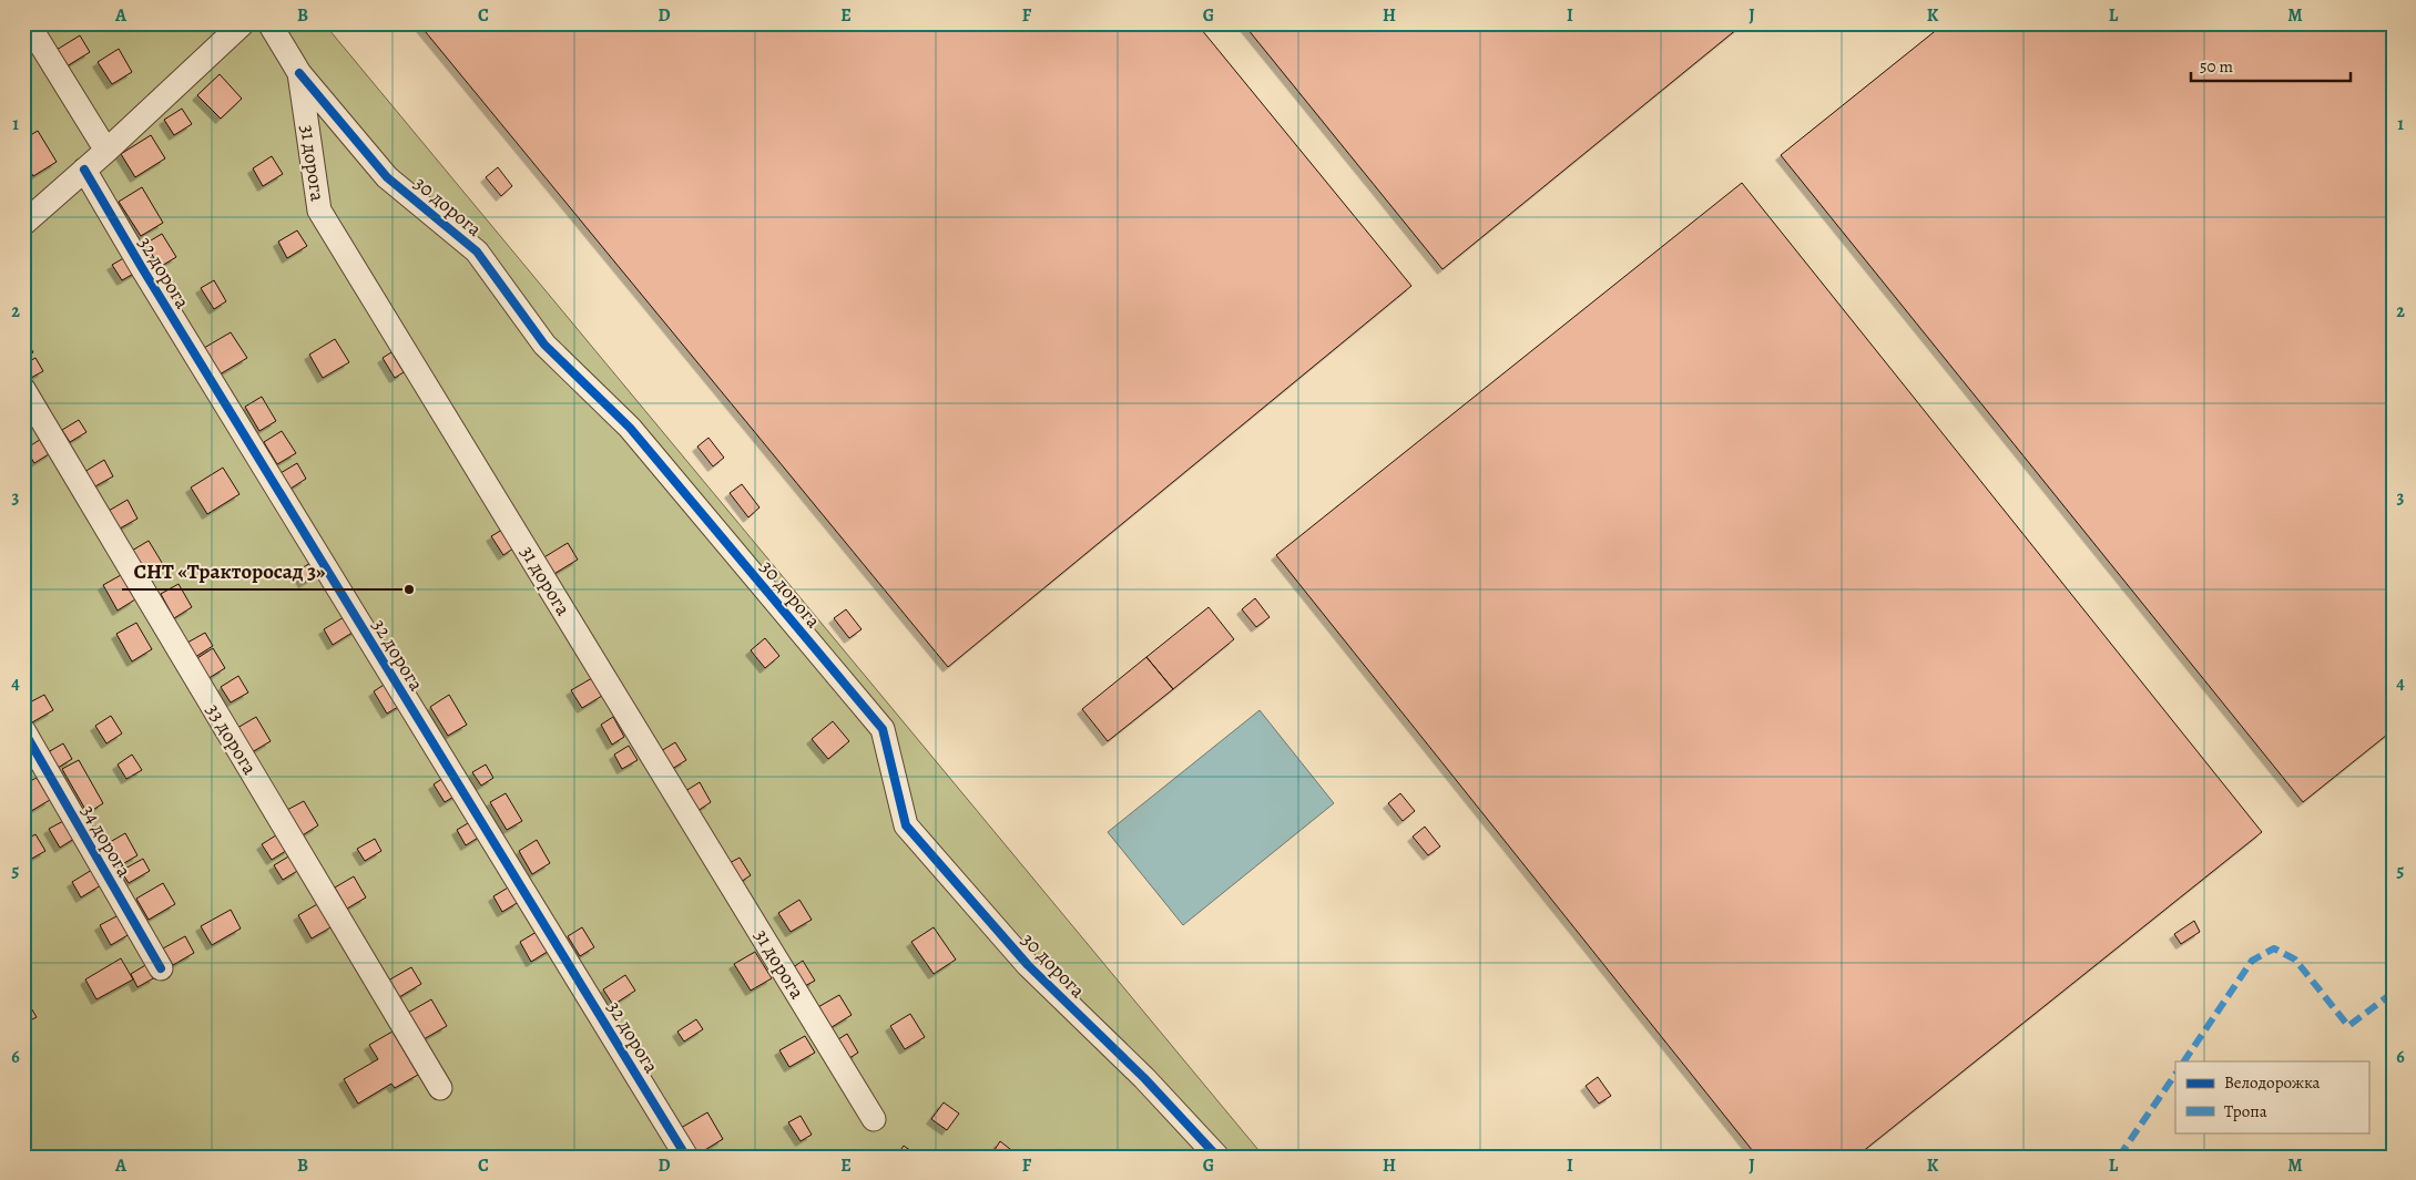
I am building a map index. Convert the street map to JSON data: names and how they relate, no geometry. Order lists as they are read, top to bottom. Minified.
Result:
{"streets":{"street":["31 дорога","30 дорога","32 дорога","33 дорога","34 дорога"]},"crossings":[["31 дорога","30 дорога"]],"places":["СНТ «Тракторосад 3»"],"legend":["Велодорожка","Тропа"],"scale_bar":"50 m","grid":{"columns":["A","B","C","D","E","F","G","H","I","J","K","L","M"],"rows":["1","2","3","4","5","6"]}}
